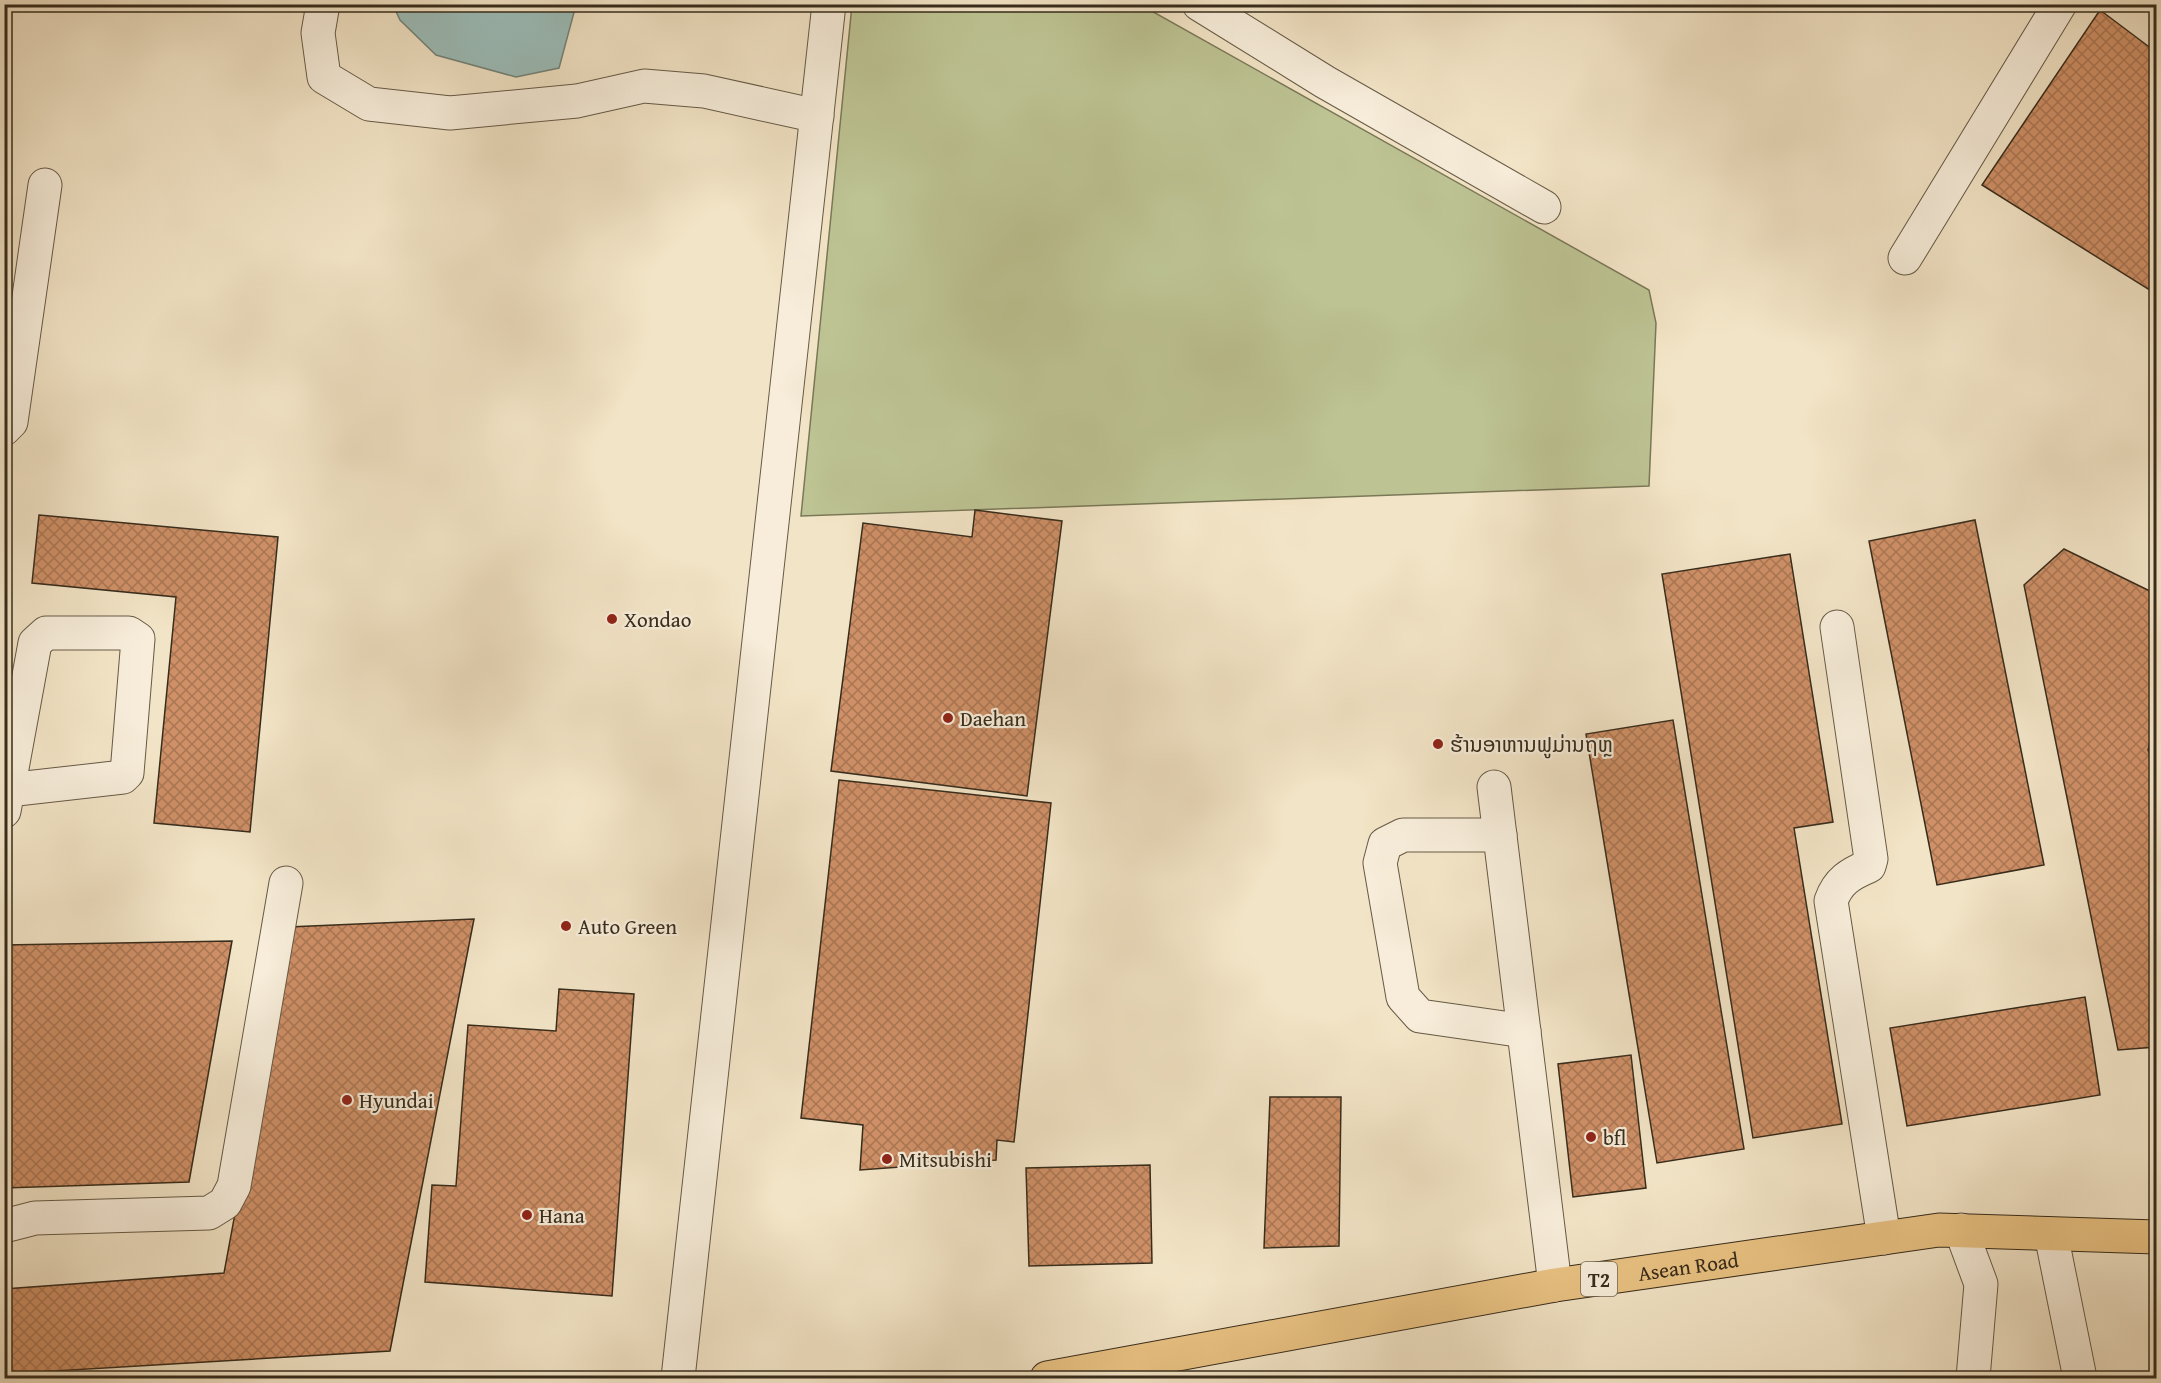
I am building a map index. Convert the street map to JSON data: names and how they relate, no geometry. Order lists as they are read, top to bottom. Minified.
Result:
{"streets":{"main road":["Asean Road","T2"]},"places":["Xondao","Daehan","ຮ້ານອາຫານຟູມ່ານຖຫຼ","Auto Green","Hyundai","bfl","Mitsubishi","Hana"]}
